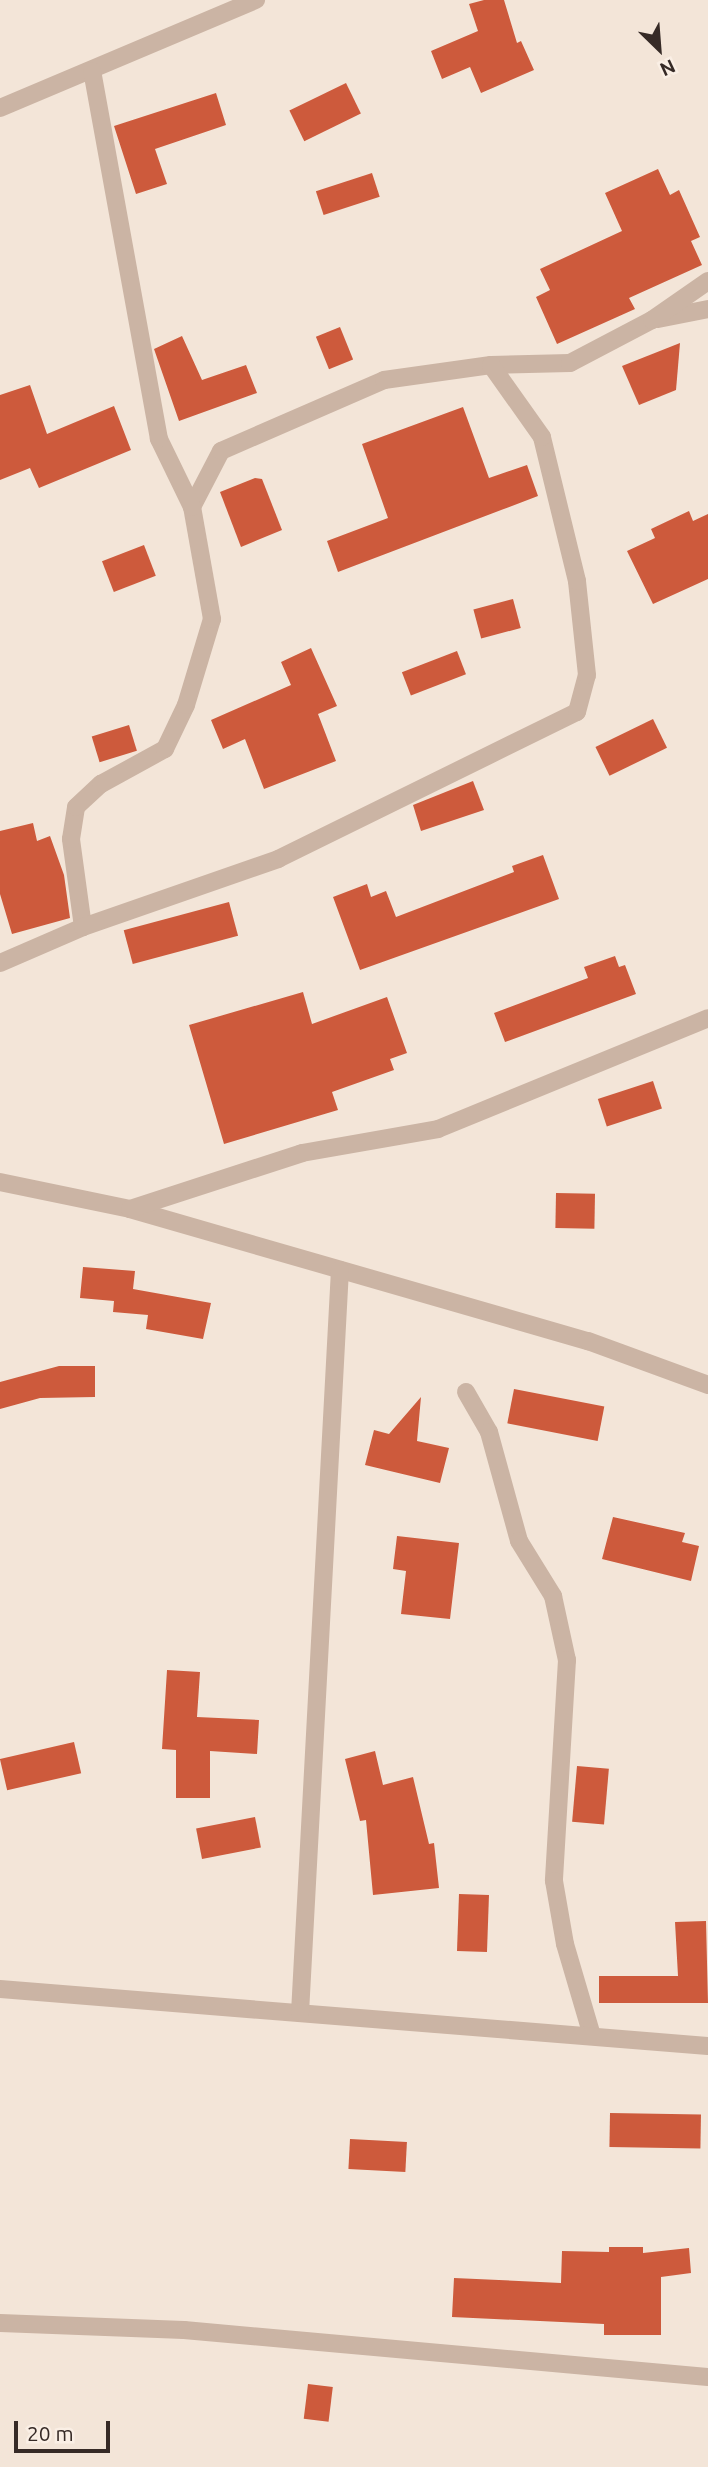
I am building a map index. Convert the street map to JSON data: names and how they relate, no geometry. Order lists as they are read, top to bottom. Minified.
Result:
{"scale_bar":"20 m","north":"bottom right"}
